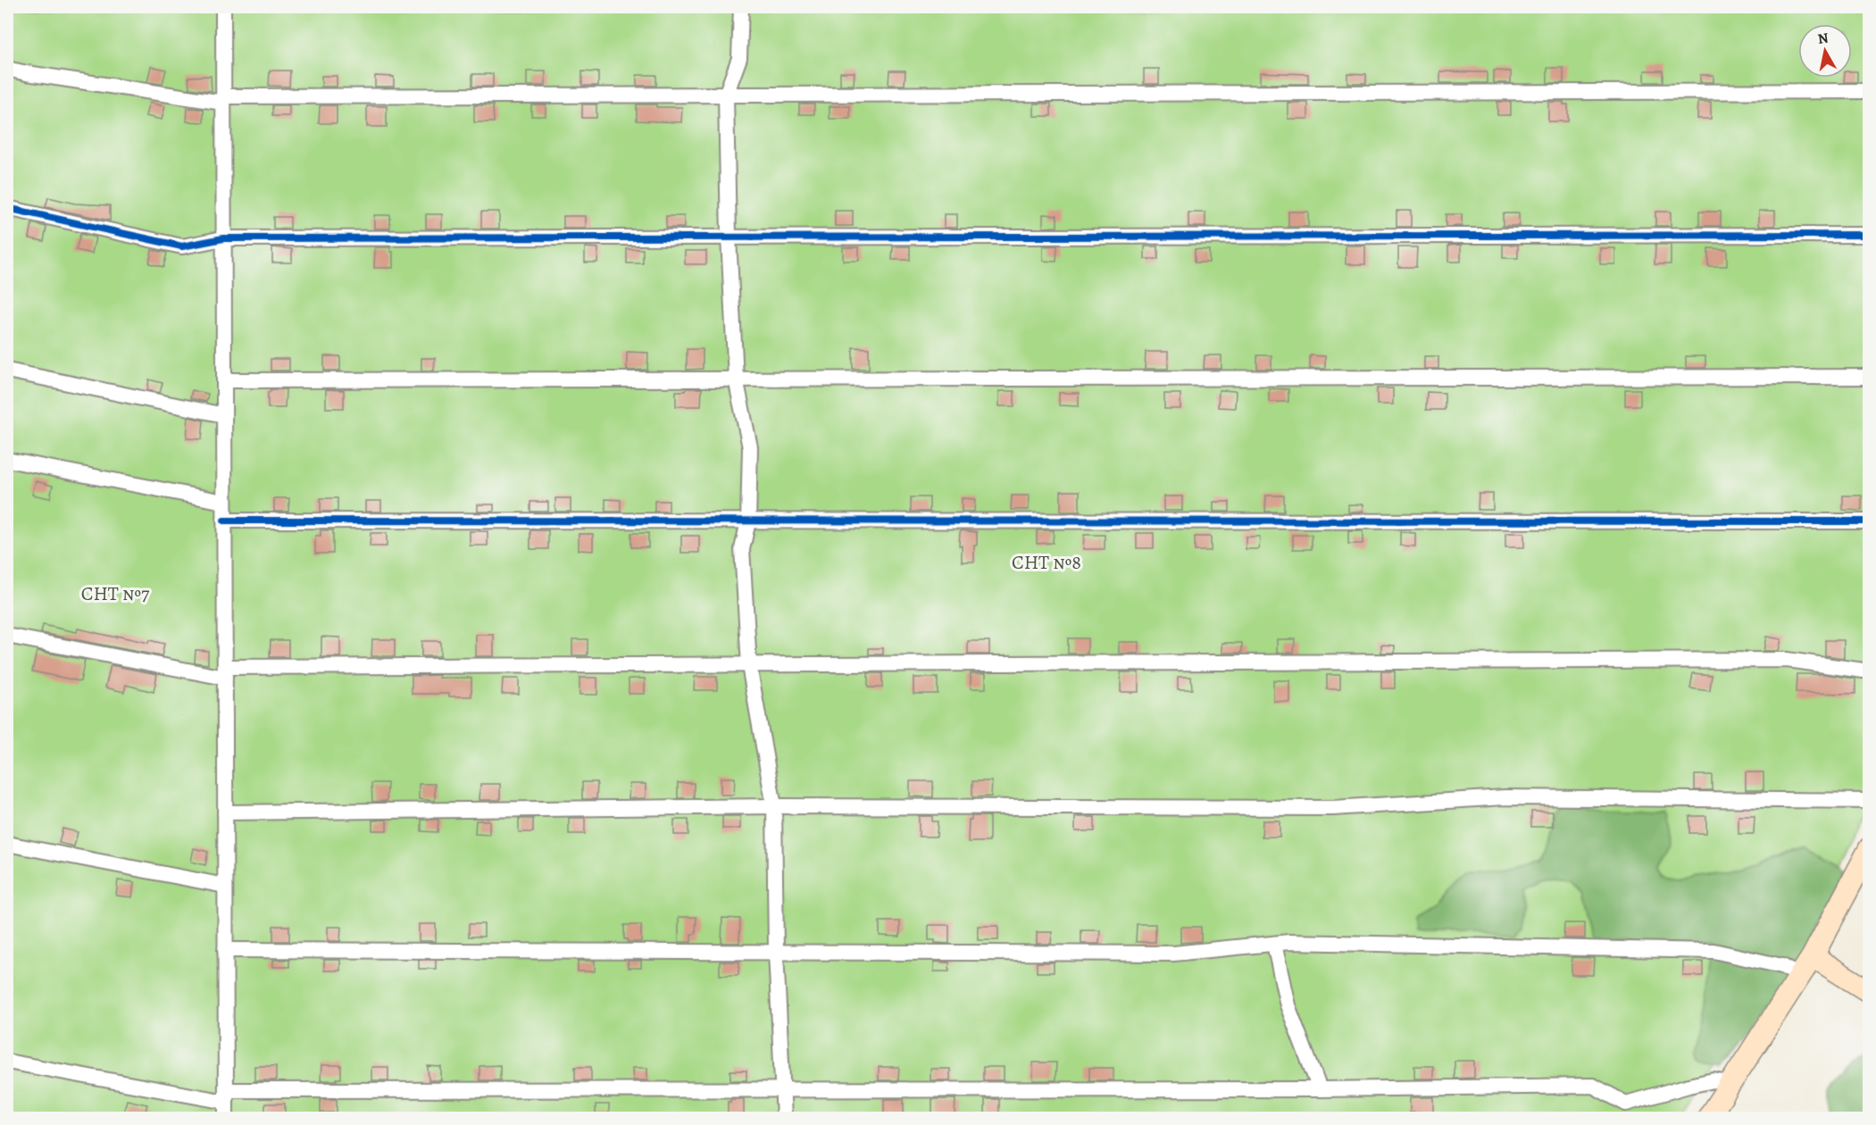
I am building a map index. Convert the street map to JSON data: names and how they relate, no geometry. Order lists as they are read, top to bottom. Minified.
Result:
{"parks":["СНТ №8","СНТ №7"],"north":"top"}
